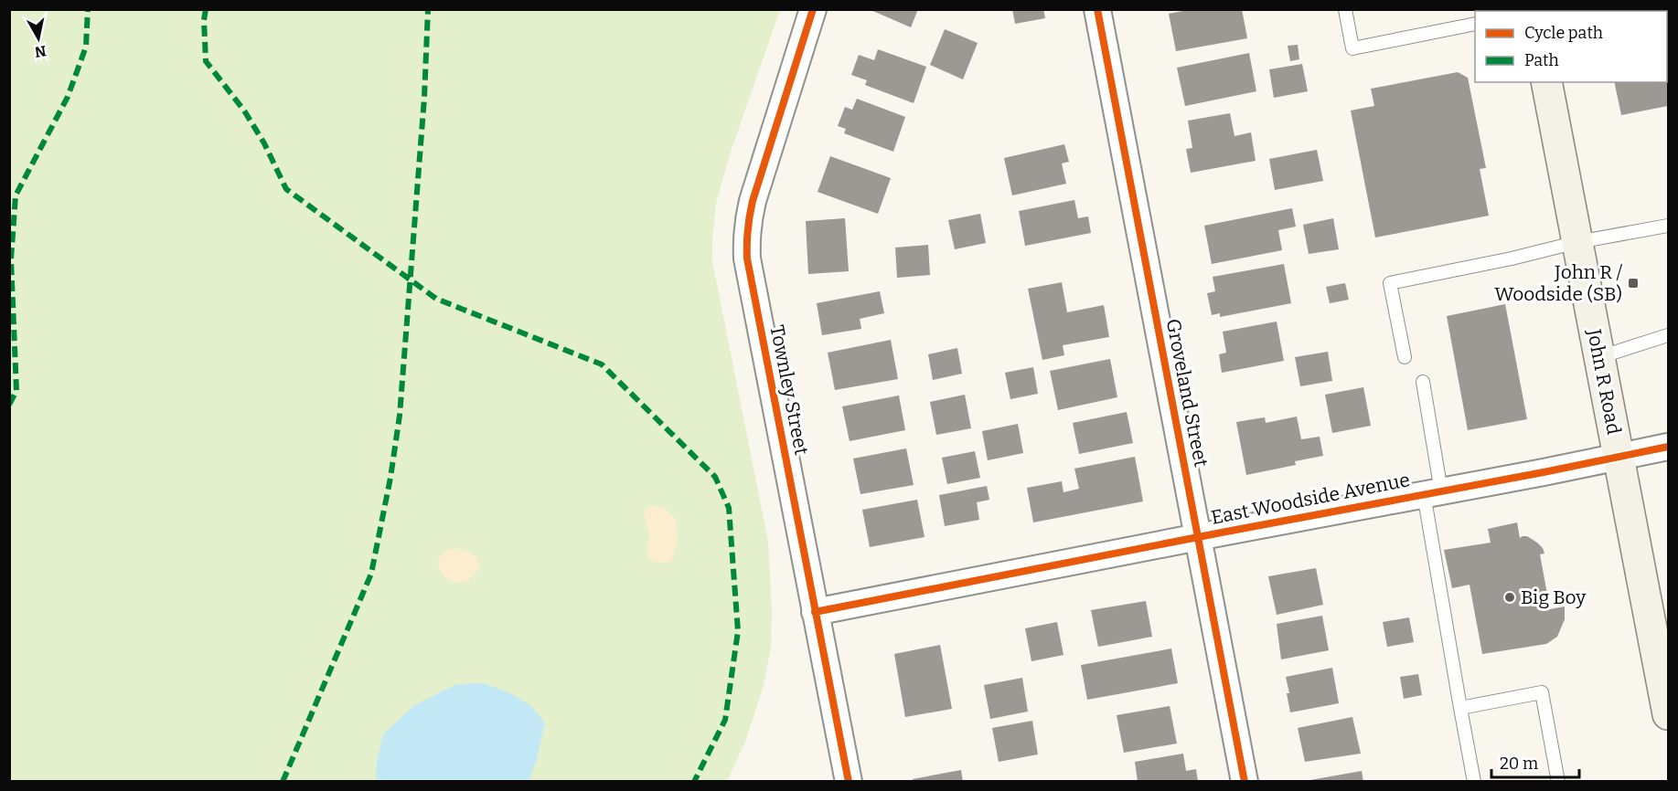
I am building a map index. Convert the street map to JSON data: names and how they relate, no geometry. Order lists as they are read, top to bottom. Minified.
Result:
{"streets":{"main road":["John R Road"],"street":["Townley Street","Groveland Street","East Woodside Avenue"]},"crossings":[["John R Road","East Woodside Avenue"],["Townley Street","East Woodside Avenue"],["Groveland Street","East Woodside Avenue"]],"places":{"transit":["John R / Woodside (SB)"],"other":["Big Boy"]},"legend":["Cycle path","Path"],"scale_bar":"20 m","north":"bottom"}
